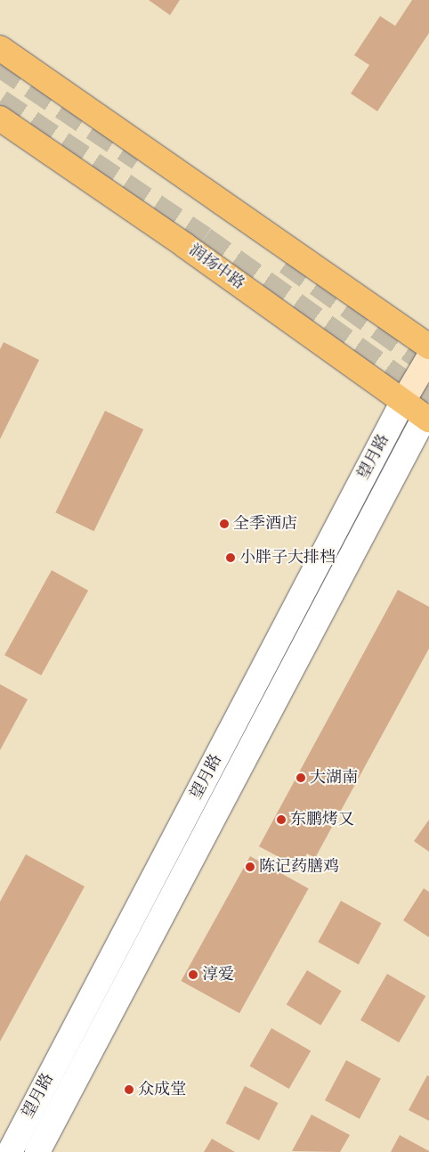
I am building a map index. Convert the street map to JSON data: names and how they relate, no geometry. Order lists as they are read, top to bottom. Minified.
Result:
{"streets":{"main road":["润扬中路"],"street":["望月路"]},"crossings":[["润扬中路","望月路"]],"places":["全季酒店","小胖子大排档","大湖南","东鹏烤又","陈记药膳鸡","淳爱","众成堂"]}
